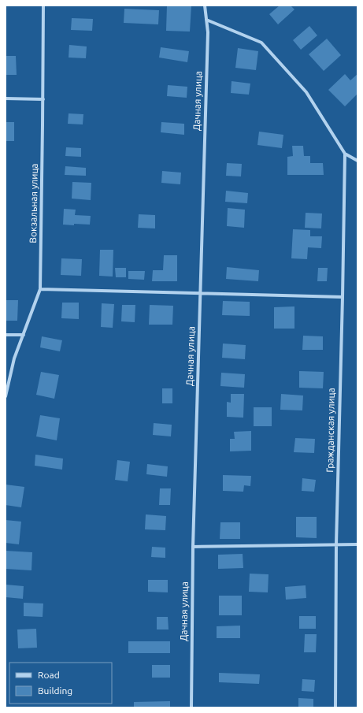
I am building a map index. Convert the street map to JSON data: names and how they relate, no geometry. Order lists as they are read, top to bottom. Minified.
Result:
{"streets":{"street":["Дачная улица","Вокзальная улица","Гражданская улица"]},"legend":["Road","Building"]}
